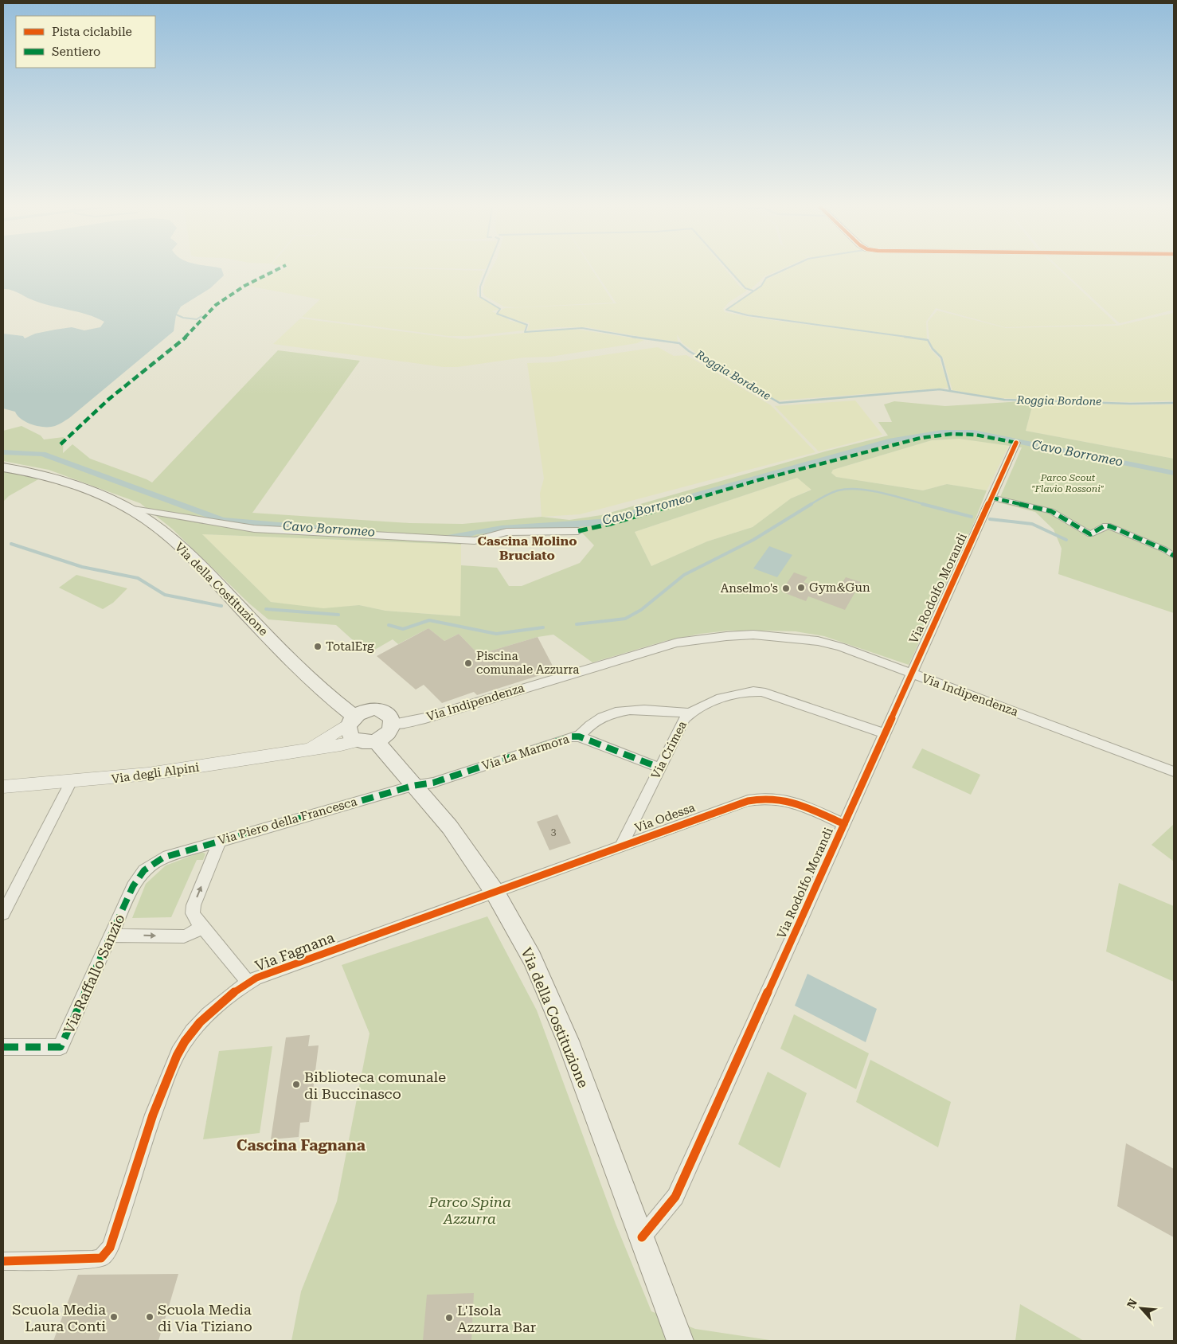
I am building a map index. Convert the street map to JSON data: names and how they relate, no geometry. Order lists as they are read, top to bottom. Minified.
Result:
{"streets":{"main road":["Via della Costituzione"],"street":["Via Rodolfo Morandi","Via Indipendenza","Via Crimea","Via La Marmora","Via degli Alpini","Via Odessa","Via Piero della Francesca","Via Fagnana","Via Raffallo Sanzio"]},"crossings":[["Via Rodolfo Morandi","Via della Costituzione"],["Via Rodolfo Morandi","Via Indipendenza"],["Via Rodolfo Morandi","Via Crimea"],["Via Rodolfo Morandi","Via Odessa"],["Via della Costituzione","Via Indipendenza"],["Via della Costituzione","Via La Marmora"],["Via della Costituzione","Via Odessa"],["Via della Costituzione","Via Piero della Francesca"],["Via della Costituzione","Via Fagnana"],["Via Crimea","Via La Marmora"],["Via Crimea","Via Odessa"],["Via La Marmora","Via Piero della Francesca"],["Via Odessa","Via Fagnana"],["Via Piero della Francesca","Via Raffallo Sanzio"]],"districts":["Cascina Molino Bruciato","Cascina Fagnana"],"water":["Roggia Bordone","Cavo Borromeo"],"parks":["Parco Scout \"Flavio Rossoni\"","Parco Spina Azzurra"],"places":["Gym&Gun","Anselmo's","TotalErg","Piscina comunale Azzurra","Biblioteca comunale di Buccinasco","Scuola Media Laura Conti","Scuola Media di Via Tiziano","L'Isola Azzurra Bar"],"house_numbers":["3"],"legend":["Pista ciclabile","Sentiero"],"north":"top left"}
